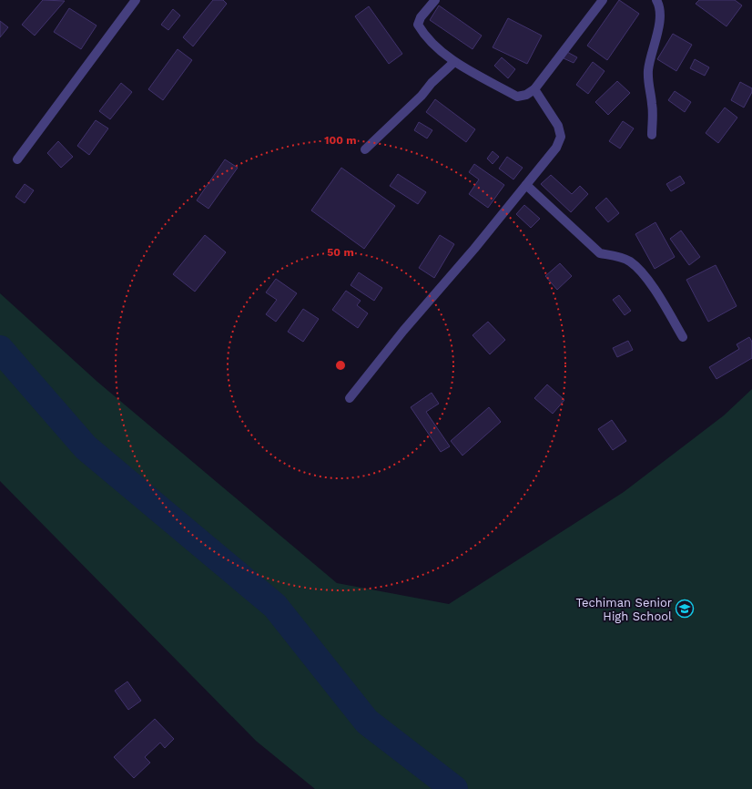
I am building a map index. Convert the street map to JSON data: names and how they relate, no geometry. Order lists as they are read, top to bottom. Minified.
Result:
{"places":{"school or university":["Techiman Senior High School"]},"rings":["100 m","50 m"]}
